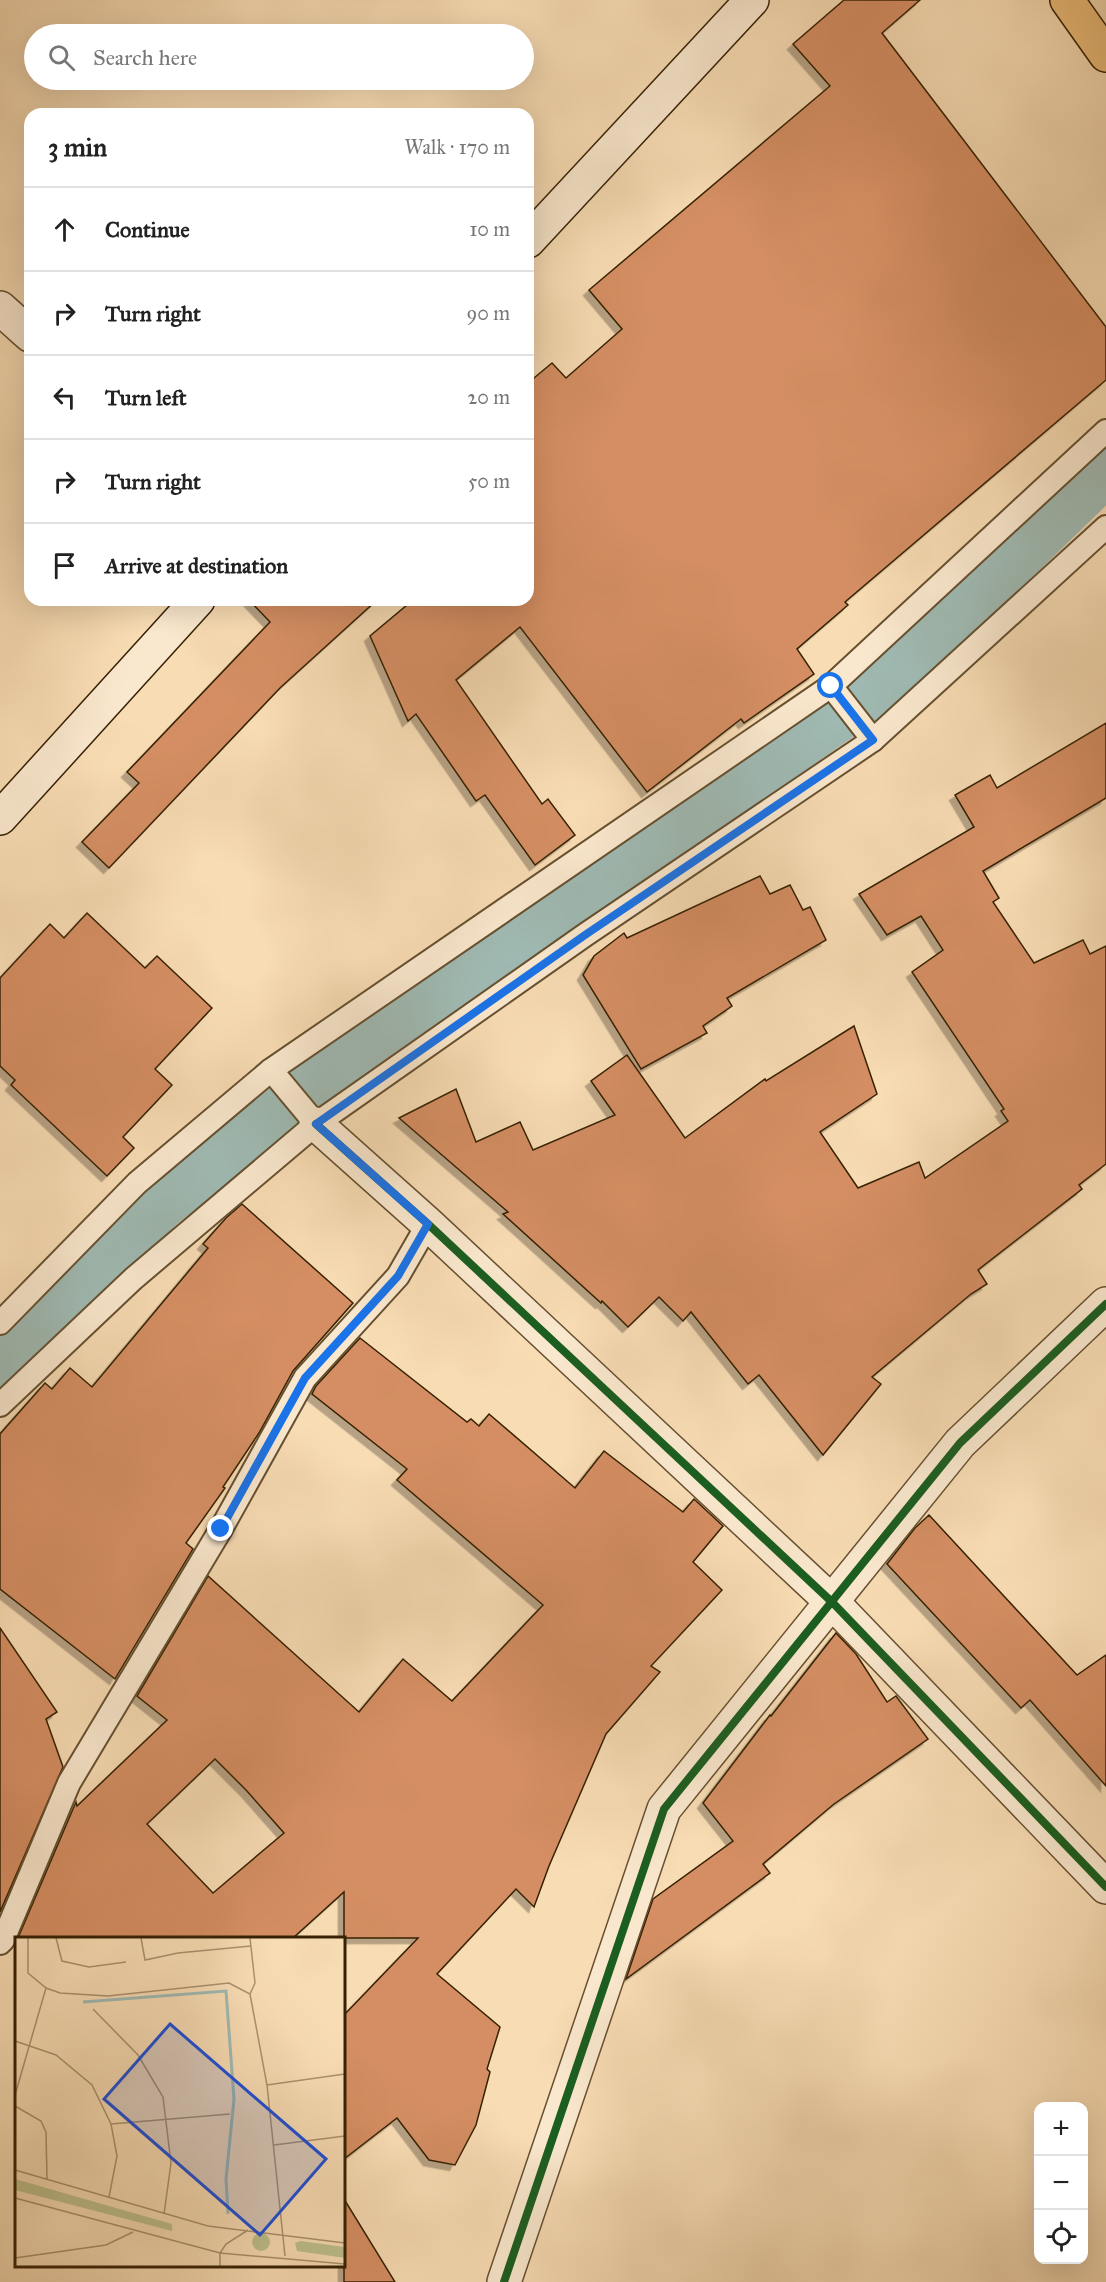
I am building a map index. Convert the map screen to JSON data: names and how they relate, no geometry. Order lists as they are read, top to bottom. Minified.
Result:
{"page":{"search":"Search here","heading":["3 min","Walk · 170 m"],"list":[["Continue","10 m"],["Turn right","90 m"],["Turn left","20 m"],["Turn right","50 m"],"Arrive at destination"],"map_buttons":["+","−"]}}
